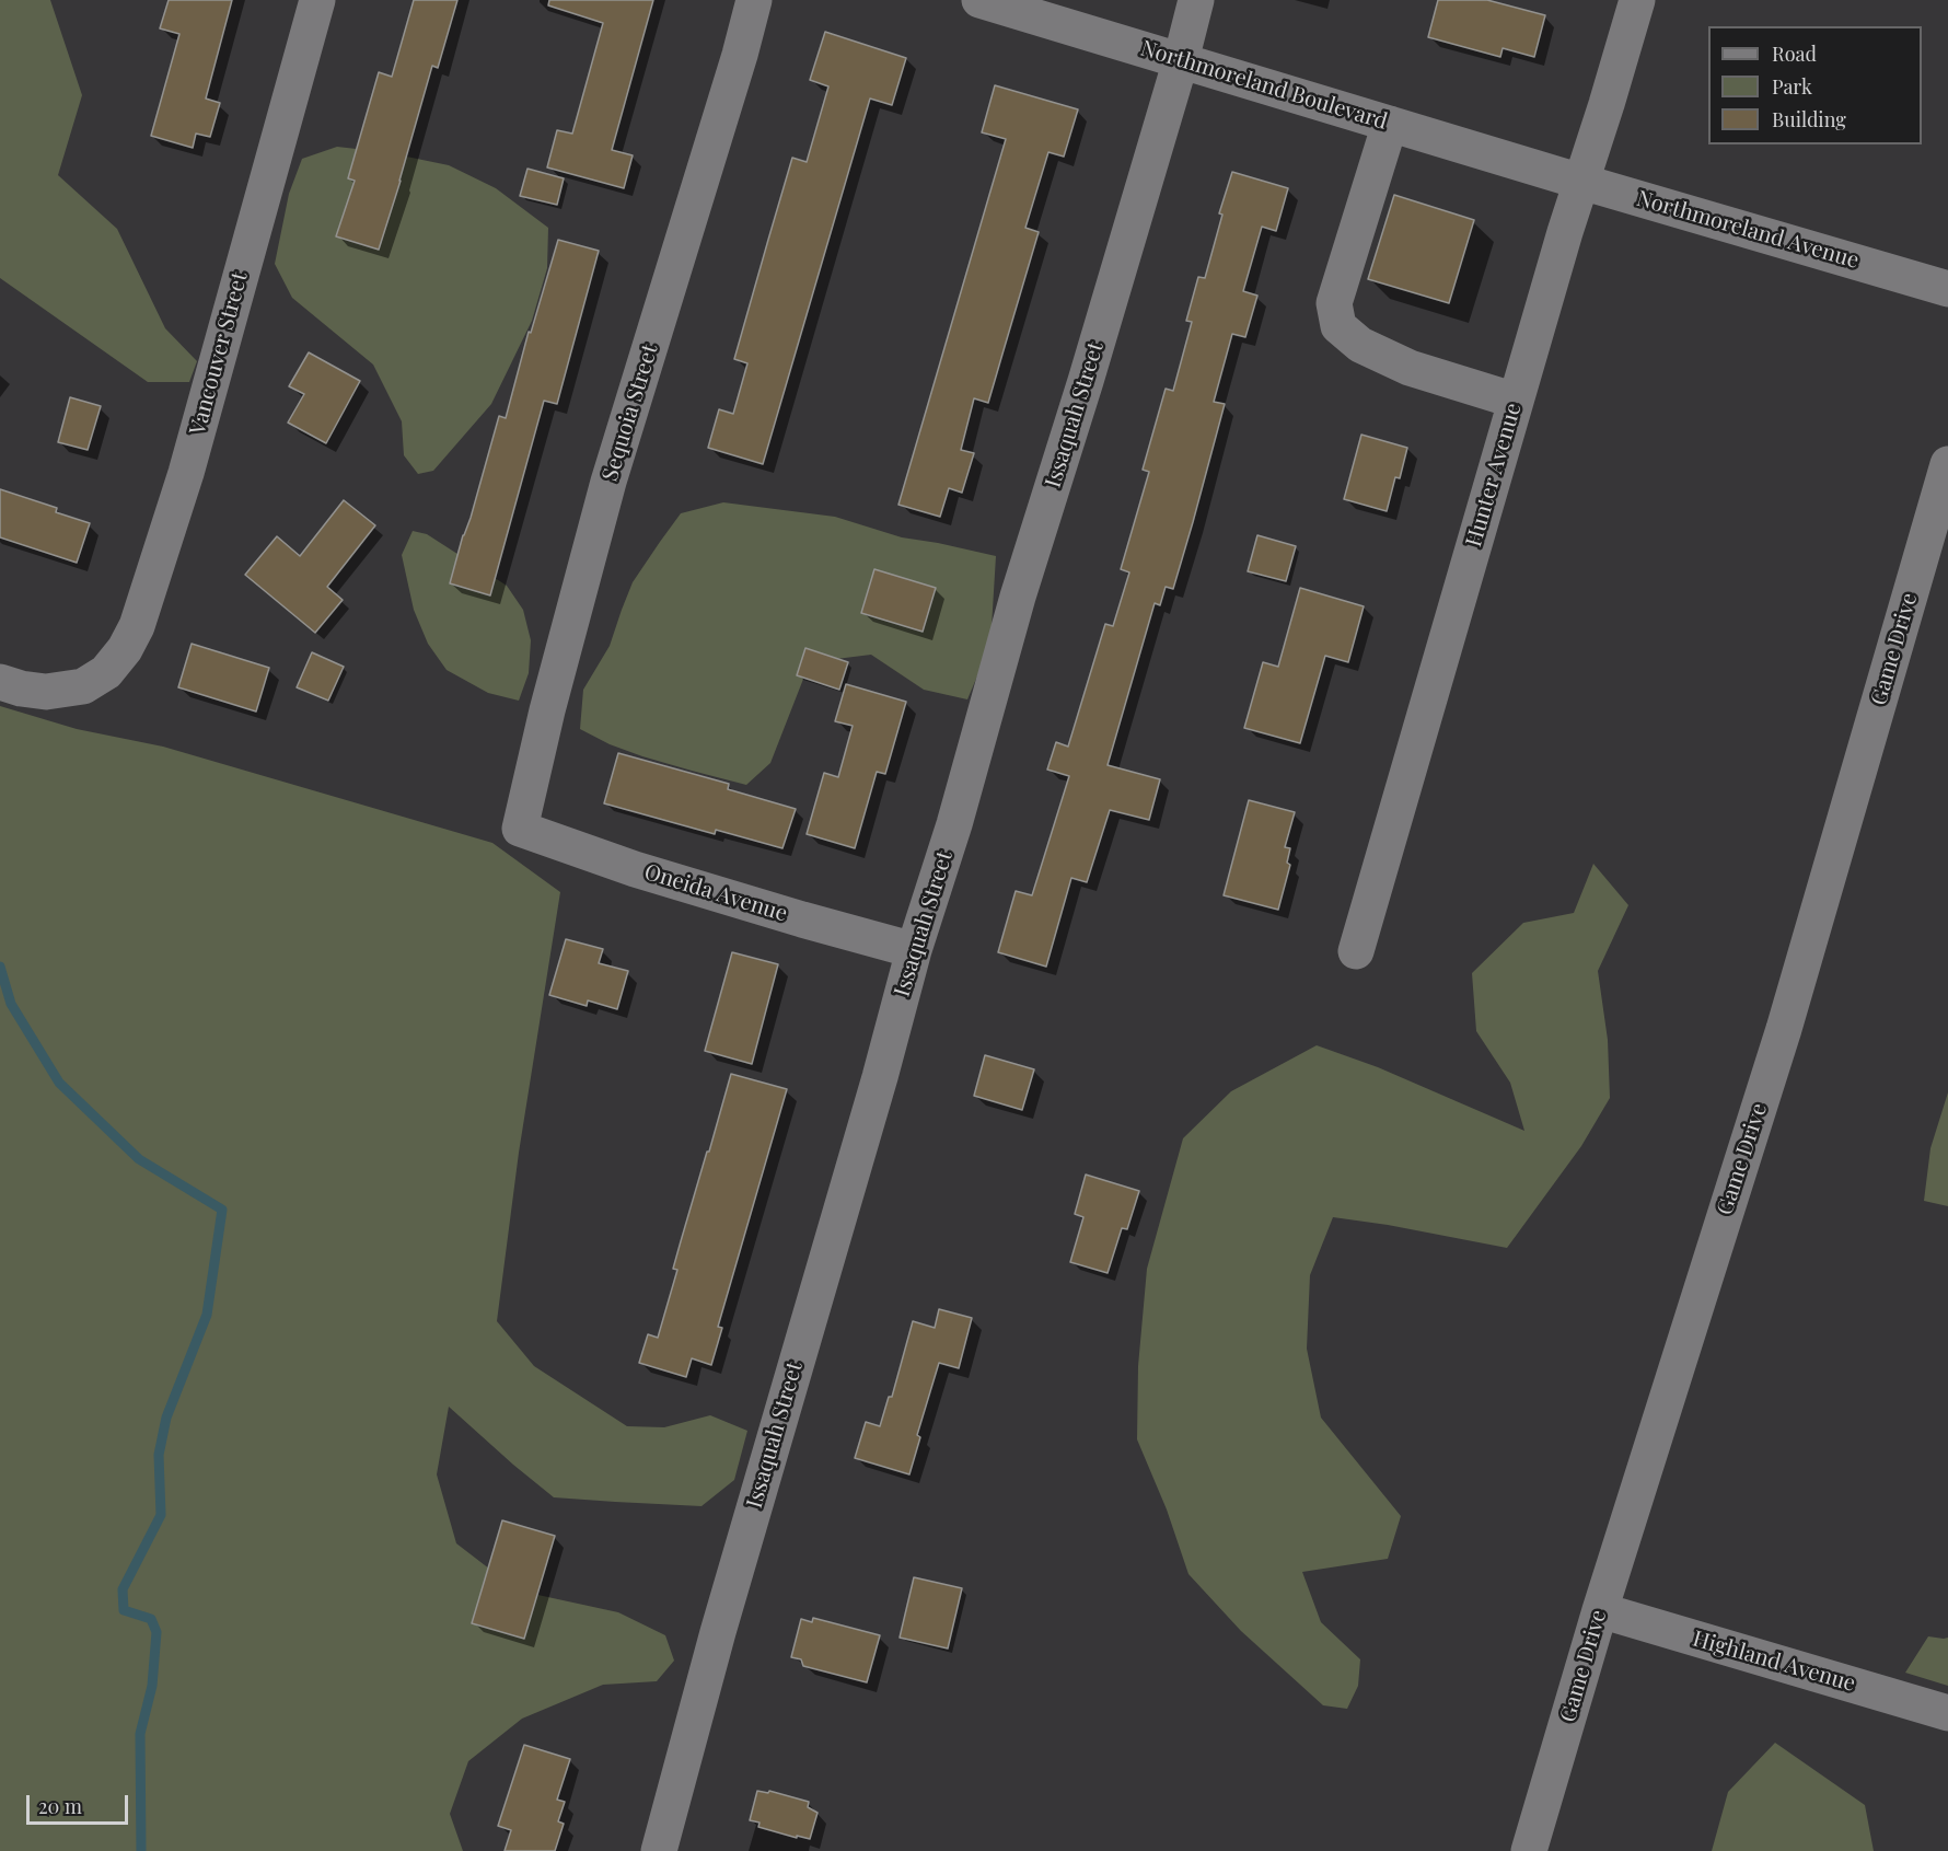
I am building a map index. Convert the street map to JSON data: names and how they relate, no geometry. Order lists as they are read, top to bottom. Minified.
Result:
{"streets":{"street":["Northmoreland Boulevard","Northmoreland Avenue","Vancouver Street","Sequoia Street","Issaquah Street","Hunter Avenue","Game Drive","Oneida Avenue","Highland Avenue"]},"crossings":[["Northmoreland Boulevard","Northmoreland Avenue"],["Northmoreland Boulevard","Issaquah Street"],["Northmoreland Avenue","Hunter Avenue"],["Sequoia Street","Oneida Avenue"],["Issaquah Street","Oneida Avenue"],["Game Drive","Highland Avenue"]],"legend":["Road","Park","Building"],"scale_bar":"20 m"}
